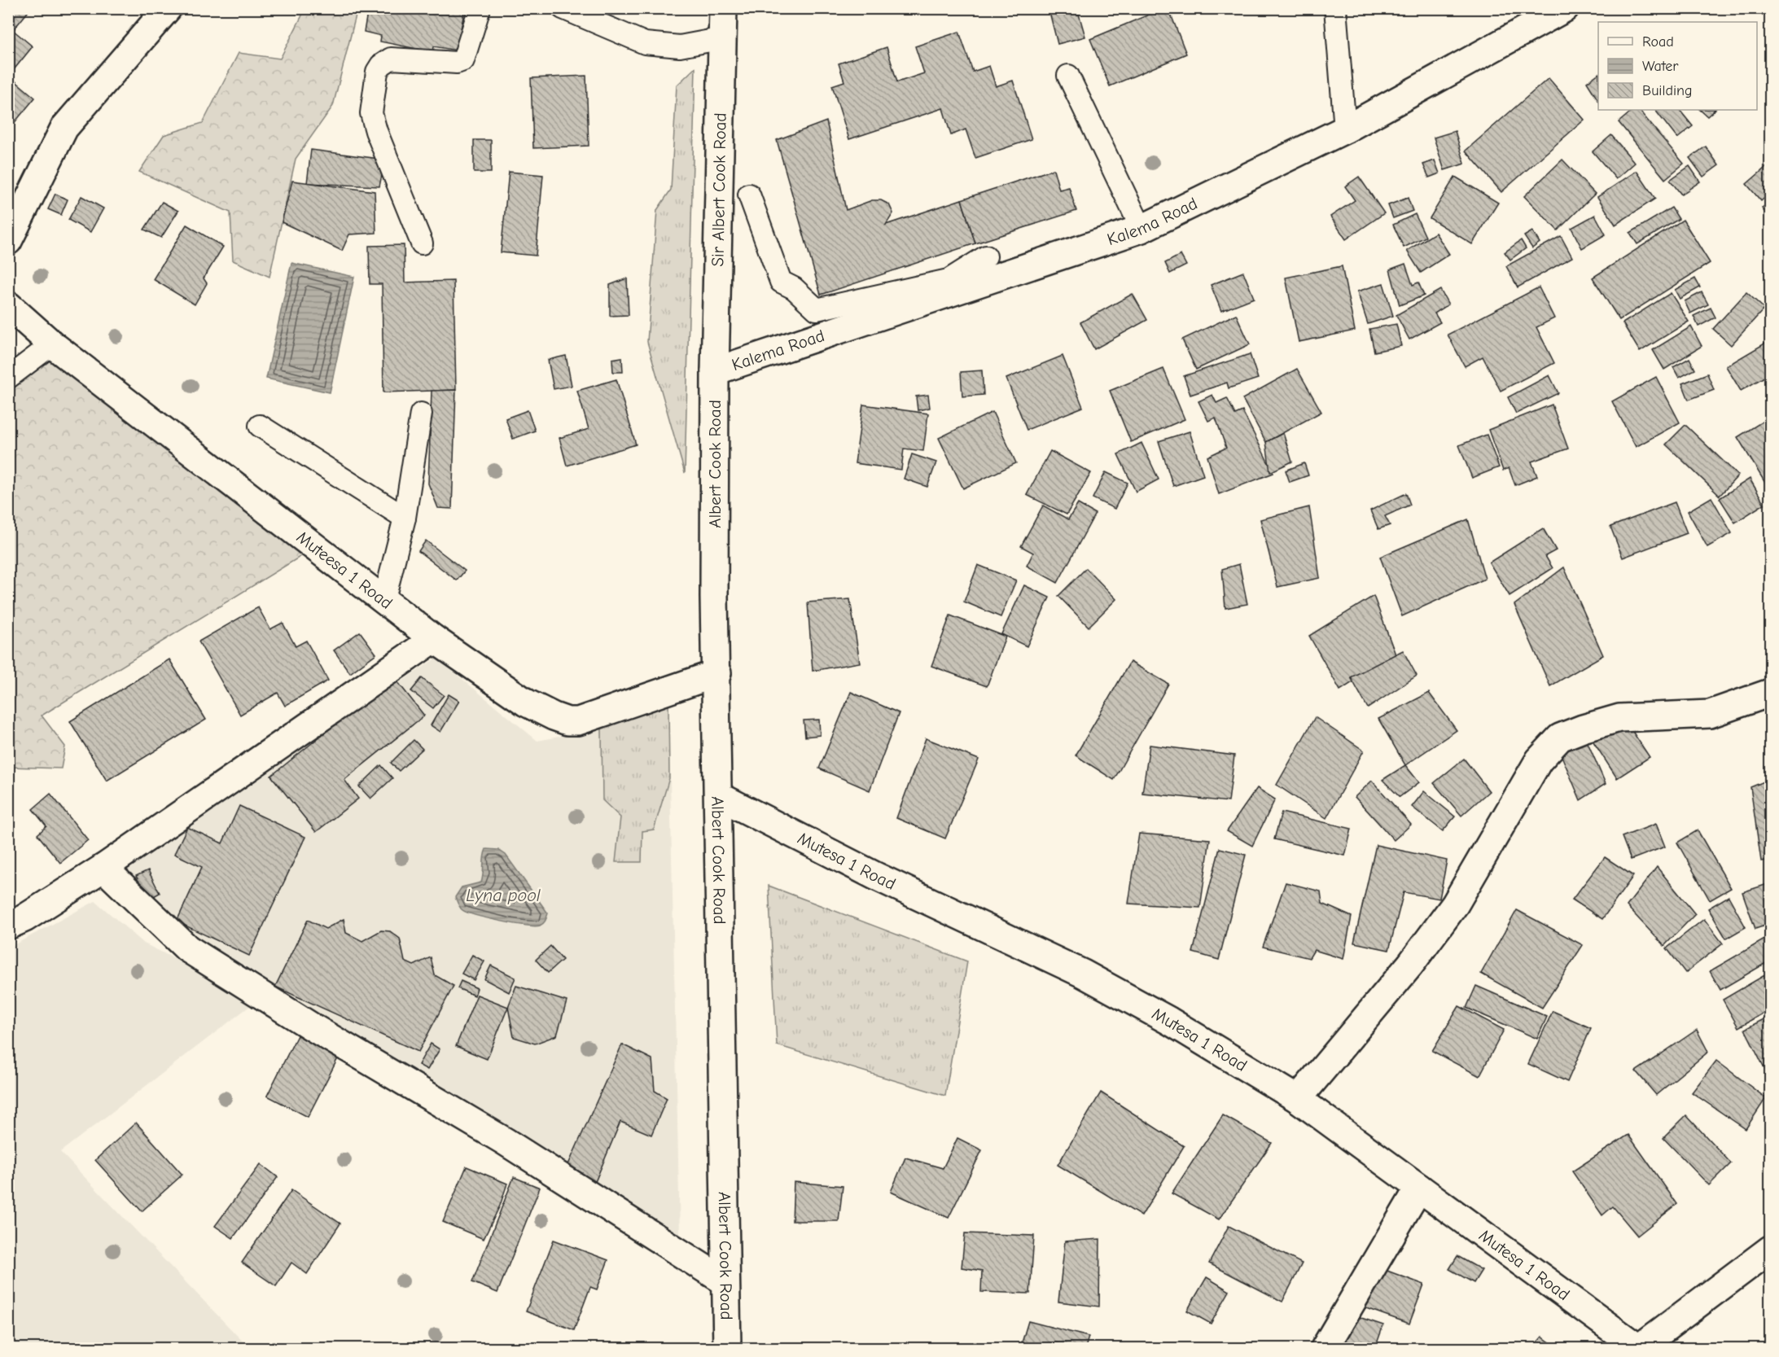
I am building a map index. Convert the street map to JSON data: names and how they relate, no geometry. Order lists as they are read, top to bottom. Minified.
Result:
{"streets":{"street":["Sir Albert Cook Road","Kalema Road","Albert Cook Road","Muteesa 1 Road","Mutesa 1 Road"]},"crossings":[["Sir Albert Cook Road","Kalema Road"],["Sir Albert Cook Road","Albert Cook Road"],["Kalema Road","Albert Cook Road"],["Albert Cook Road","Muteesa 1 Road"],["Albert Cook Road","Mutesa 1 Road"]],"water":["Lyna pool"],"legend":["Road","Water","Building"]}
